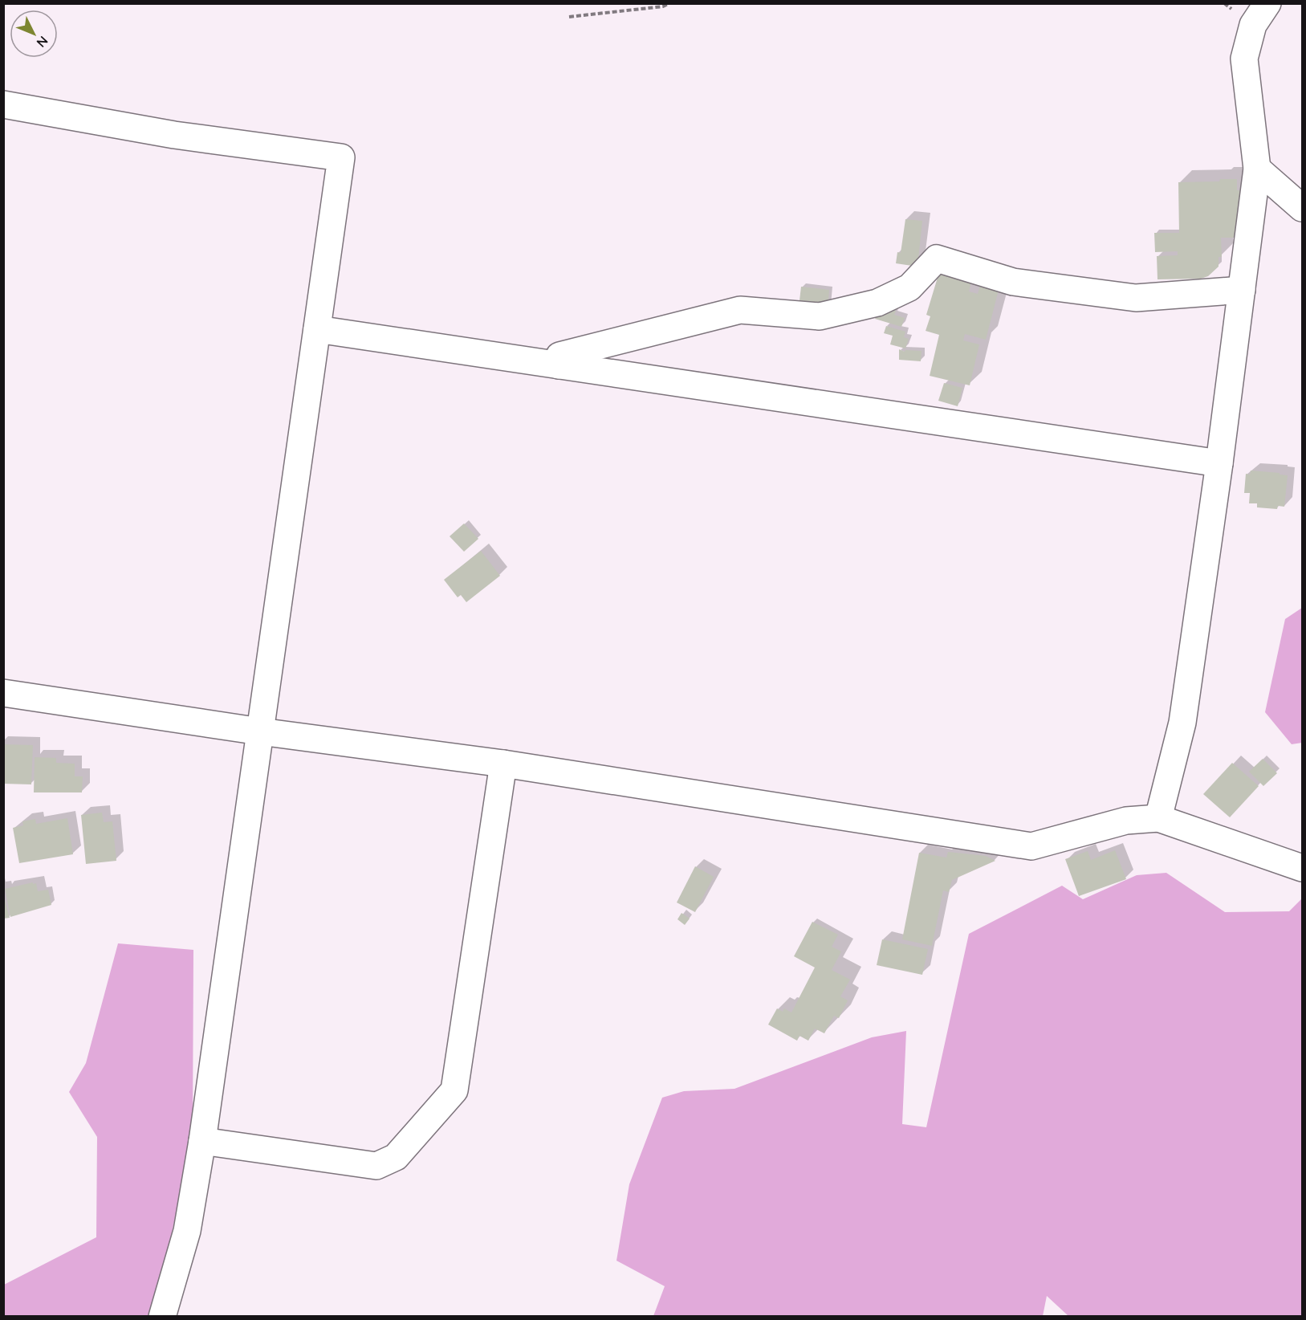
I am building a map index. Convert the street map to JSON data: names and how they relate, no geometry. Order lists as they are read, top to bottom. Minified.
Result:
{"north":"bottom right"}
